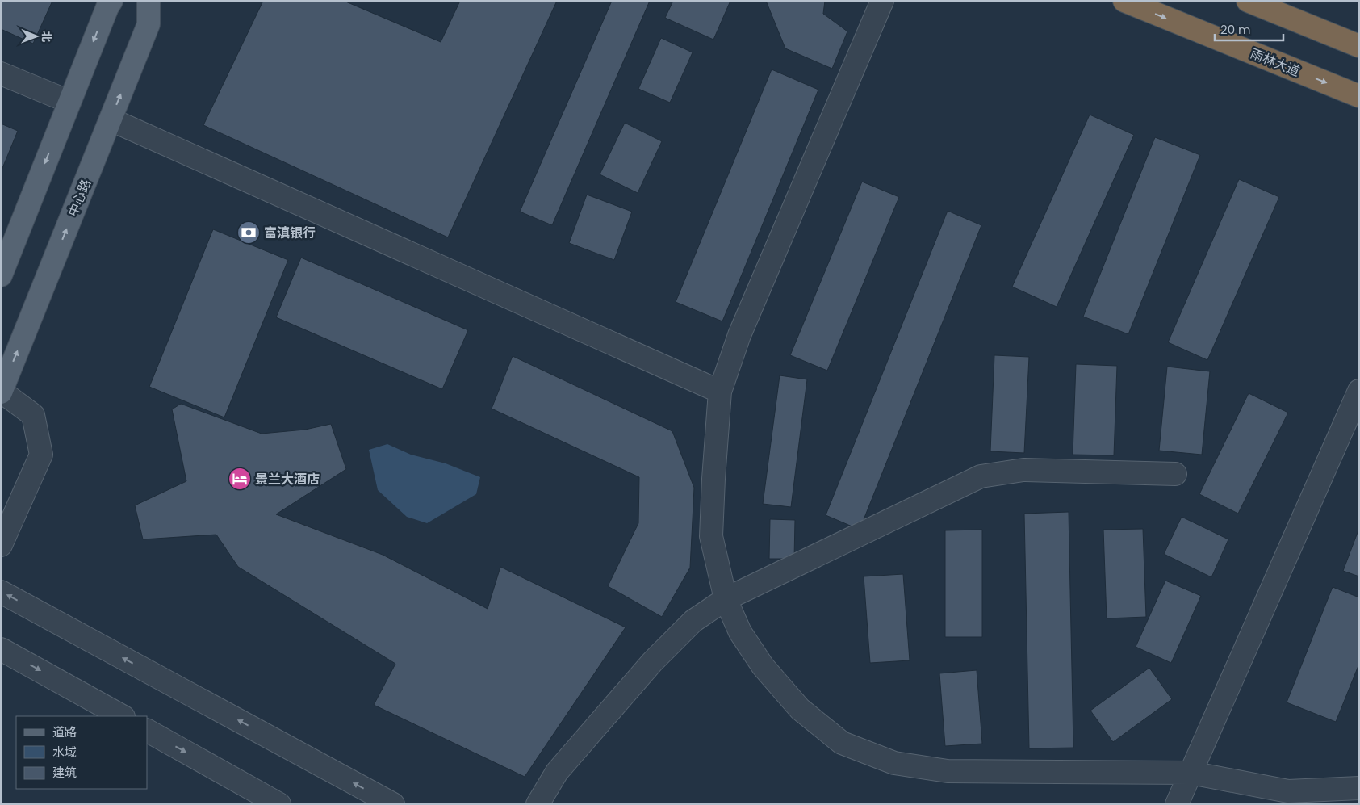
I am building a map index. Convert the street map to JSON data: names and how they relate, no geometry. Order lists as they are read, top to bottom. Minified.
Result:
{"streets":{"highway":["雨林大道"],"main road":["中心路"]},"places":{"bank":["富滇银行"],"hotel":["景兰大酒店"]},"legend":["道路","水域","建筑"],"scale_bar":"20 m","north":"right"}
